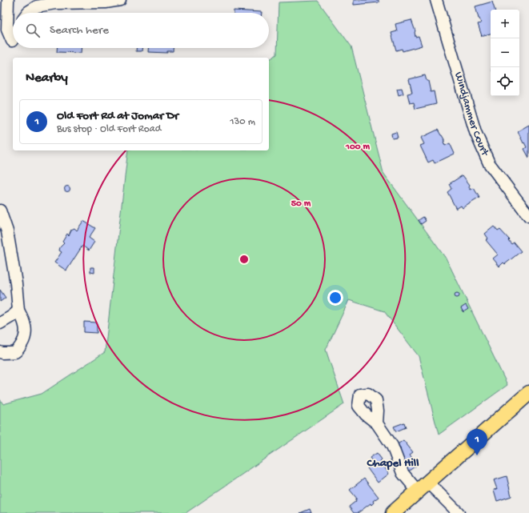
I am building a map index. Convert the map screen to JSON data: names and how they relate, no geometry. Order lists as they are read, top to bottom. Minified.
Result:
{"streets":{"street":["Windjammer Court"]},"districts":["Chapel Hill"],"page":{"map_buttons":["+","−"],"search":"Search here","heading":"Nearby","list":[{"mark":"1","name":"Old Fort Rd at Jomar Dr","note":"Bus stop · Old Fort Road","value":"130 m"}],"pins":"1"},"rings":["100 m","50 m"]}
